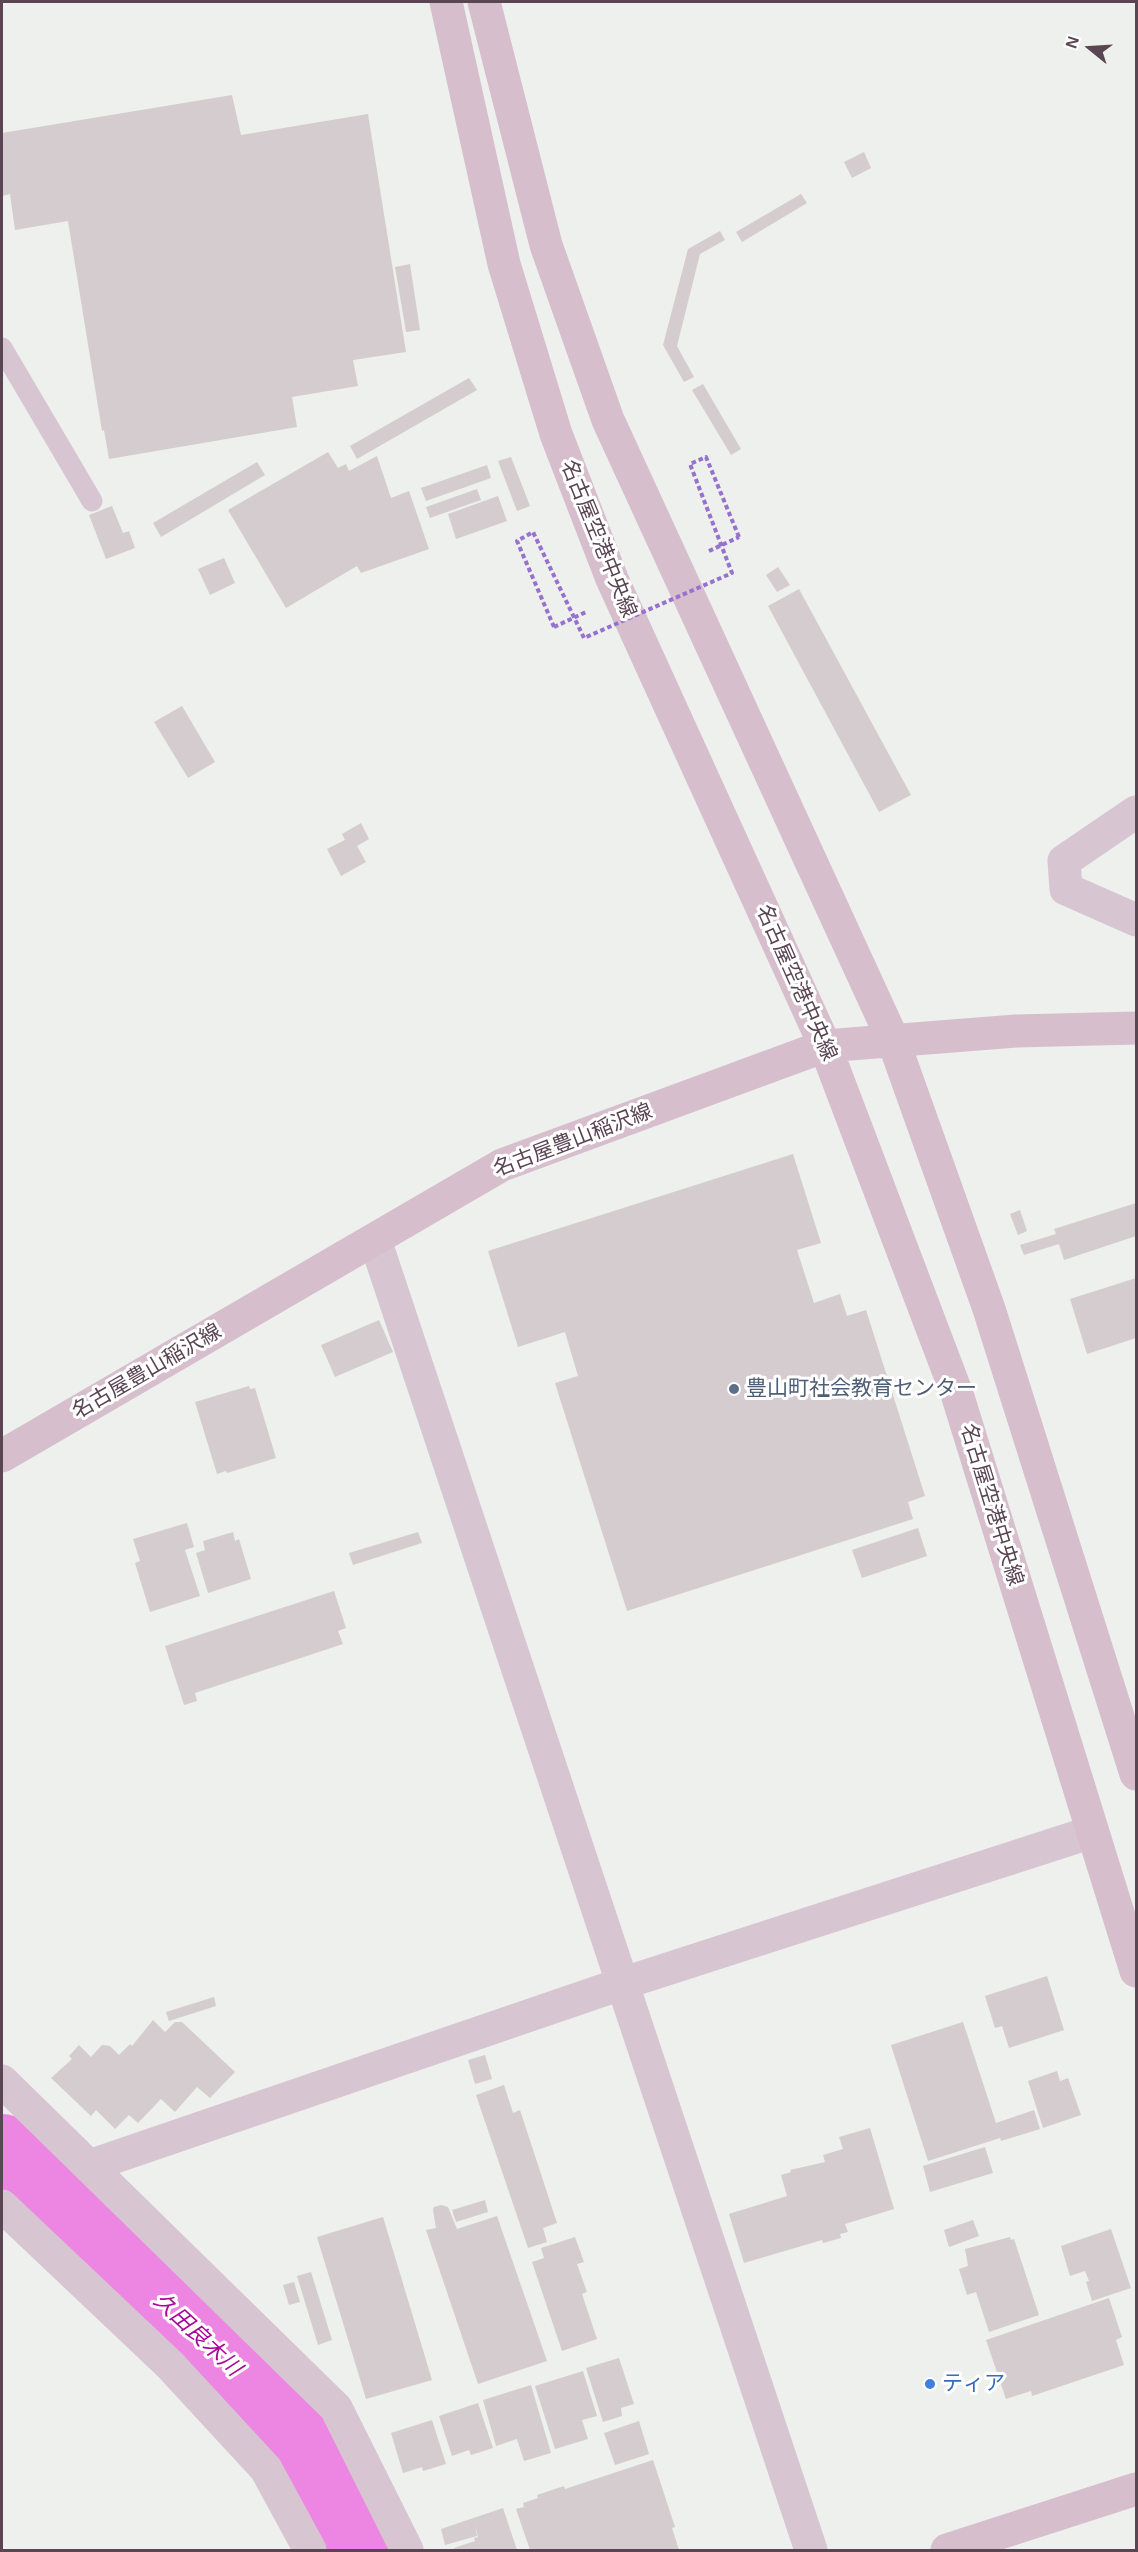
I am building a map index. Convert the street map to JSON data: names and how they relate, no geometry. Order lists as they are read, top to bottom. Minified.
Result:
{"streets":{"main road":["名古屋空港中央線","名古屋豊山稲沢線"]},"crossings":[["名古屋空港中央線","名古屋豊山稲沢線"]],"water":["久田良木川"],"places":["豊山町社会教育センター","ティア"],"north":"left"}
